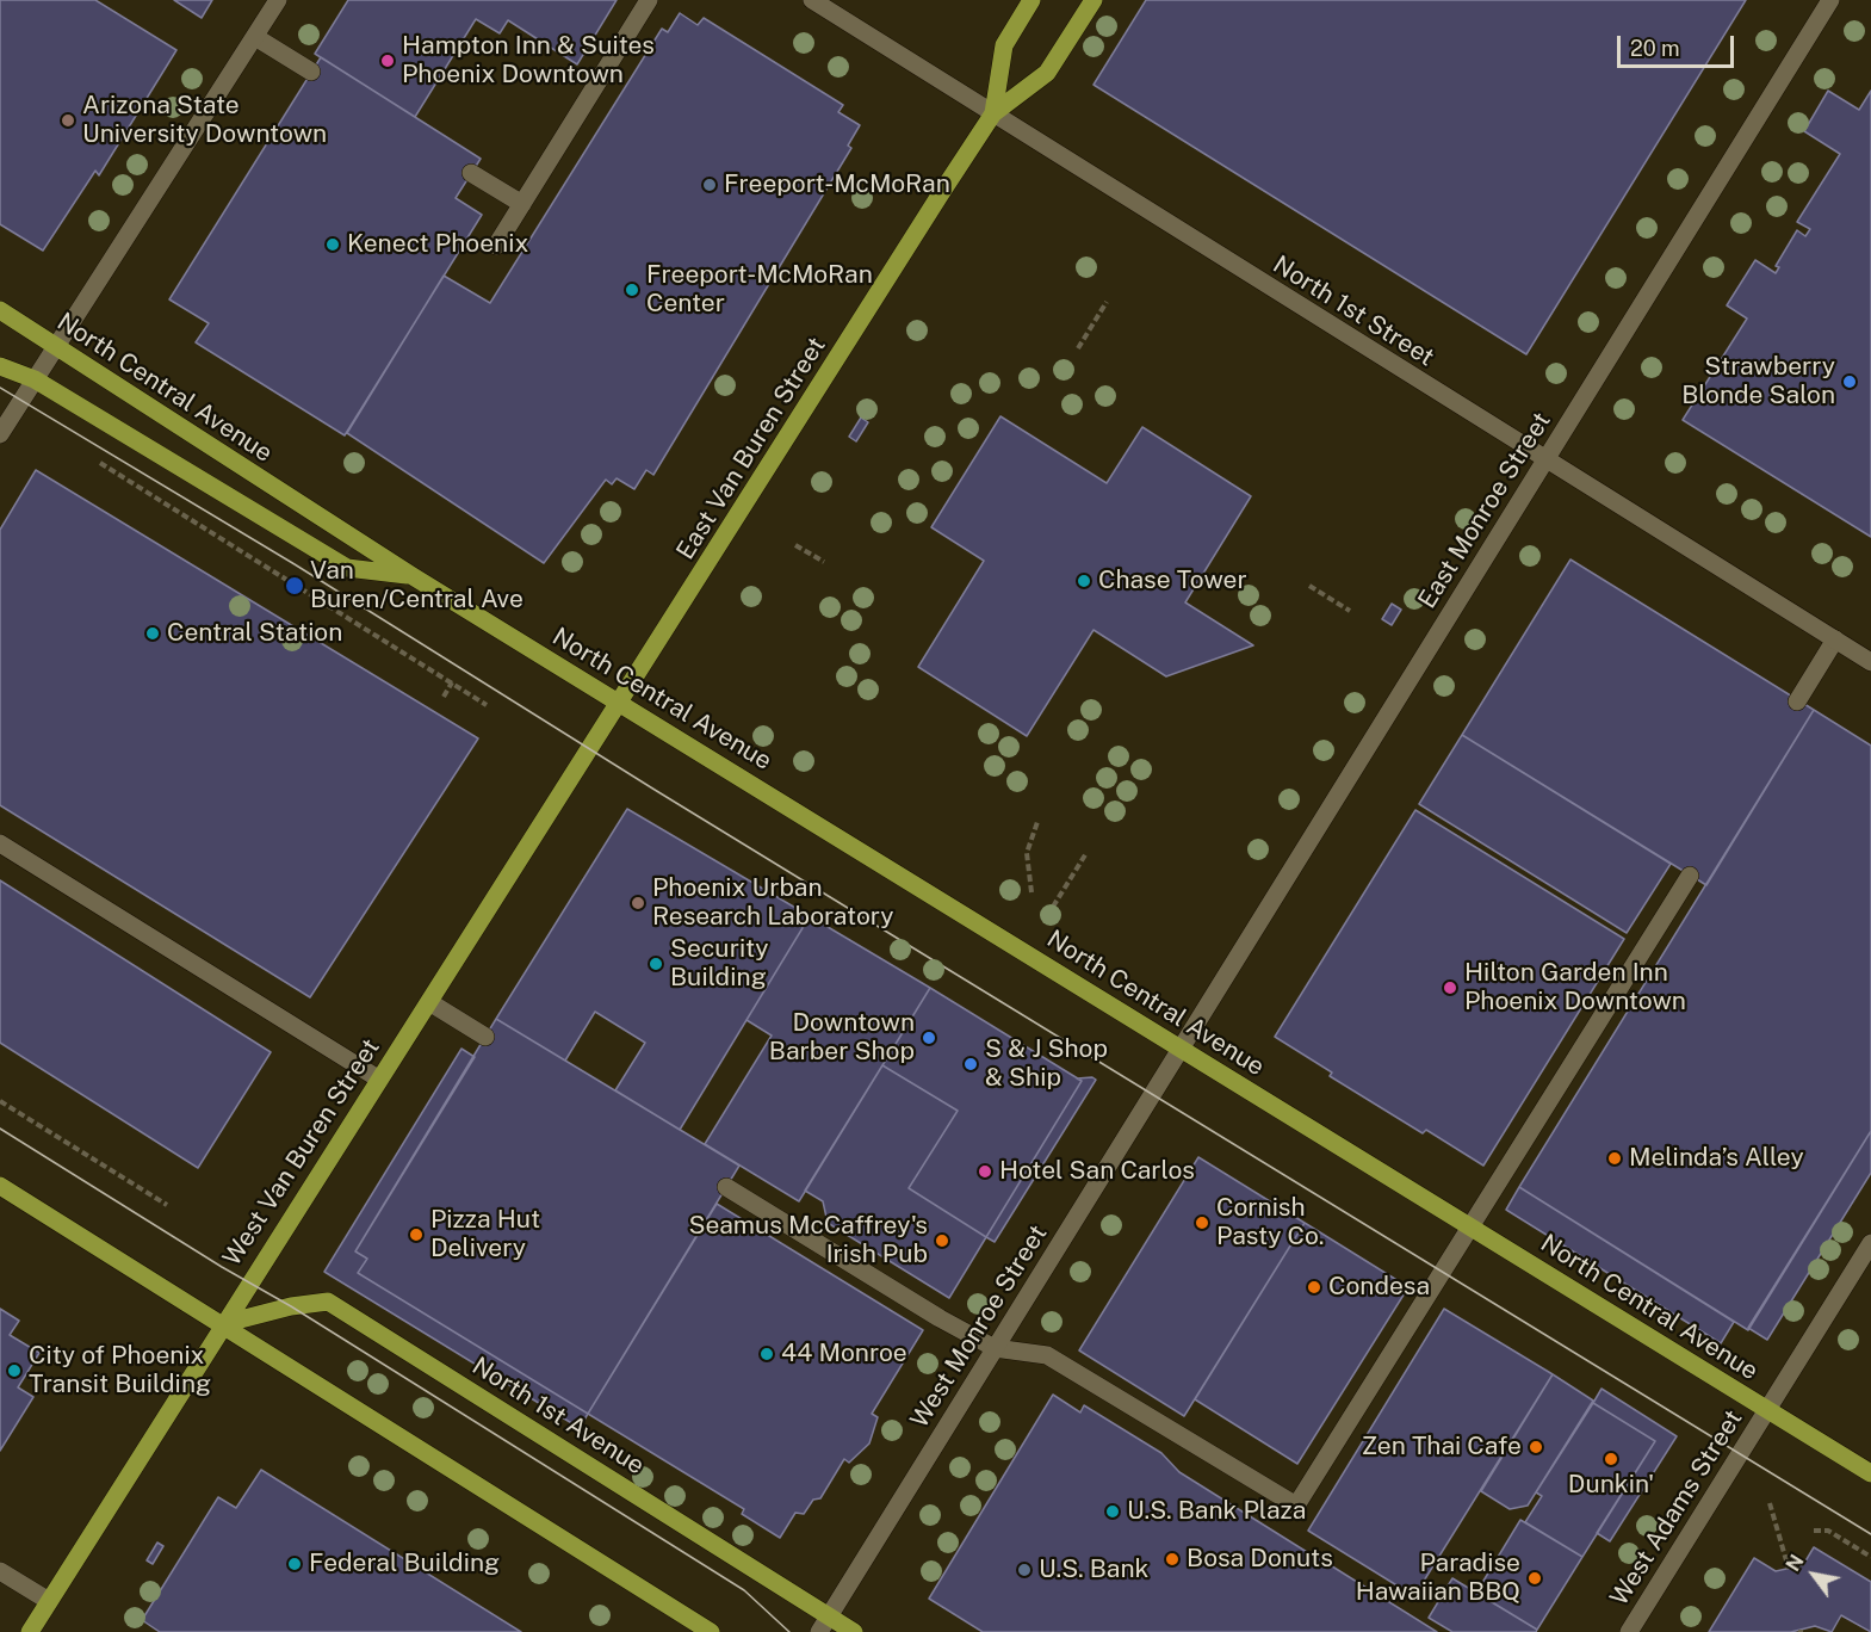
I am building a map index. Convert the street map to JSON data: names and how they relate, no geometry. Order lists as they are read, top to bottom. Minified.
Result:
{"streets":{"main road":["North Central Avenue","East Van Buren Street","West Van Buren Street","North 1st Avenue"],"street":["North 1st Street","East Monroe Street","West Monroe Street","West Adams Street"]},"crossings":[["North 1st Street","East Van Buren Street"],["North 1st Street","East Monroe Street"],["North Central Avenue","East Van Buren Street"],["North Central Avenue","East Monroe Street"],["North Central Avenue","West Van Buren Street"],["North Central Avenue","West Monroe Street"],["North Central Avenue","West Adams Street"],["East Van Buren Street","West Van Buren Street"],["East Monroe Street","West Monroe Street"],["West Van Buren Street","North 1st Avenue"],["West Monroe Street","North 1st Avenue"]],"places":["Hampton Inn & Suites Phoenix Downtown","Arizona State University Downtown","Freeport-McMoRan","Kenect Phoenix","Freeport-McMoRan Center","Strawberry Blonde Salon","Chase Tower","Van Buren/Central Ave","Central Station","Phoenix Urban Research Laboratory","Security Building","Hilton Garden Inn Phoenix Downtown","Downtown Barber Shop","S & J Shop & Ship","Melinda’s Alley","Hotel San Carlos","Cornish Pasty Co.","Pizza Hut Delivery","Seamus McCaffrey's Irish Pub","Condesa","44 Monroe","City of Phoenix Transit Building","Zen Thai Cafe","Dunkin'","U.S. Bank Plaza","Bosa Donuts","Federal Building","U.S. Bank","Paradise Hawaiian BBQ"],"scale_bar":"20 m","north":"top left"}
